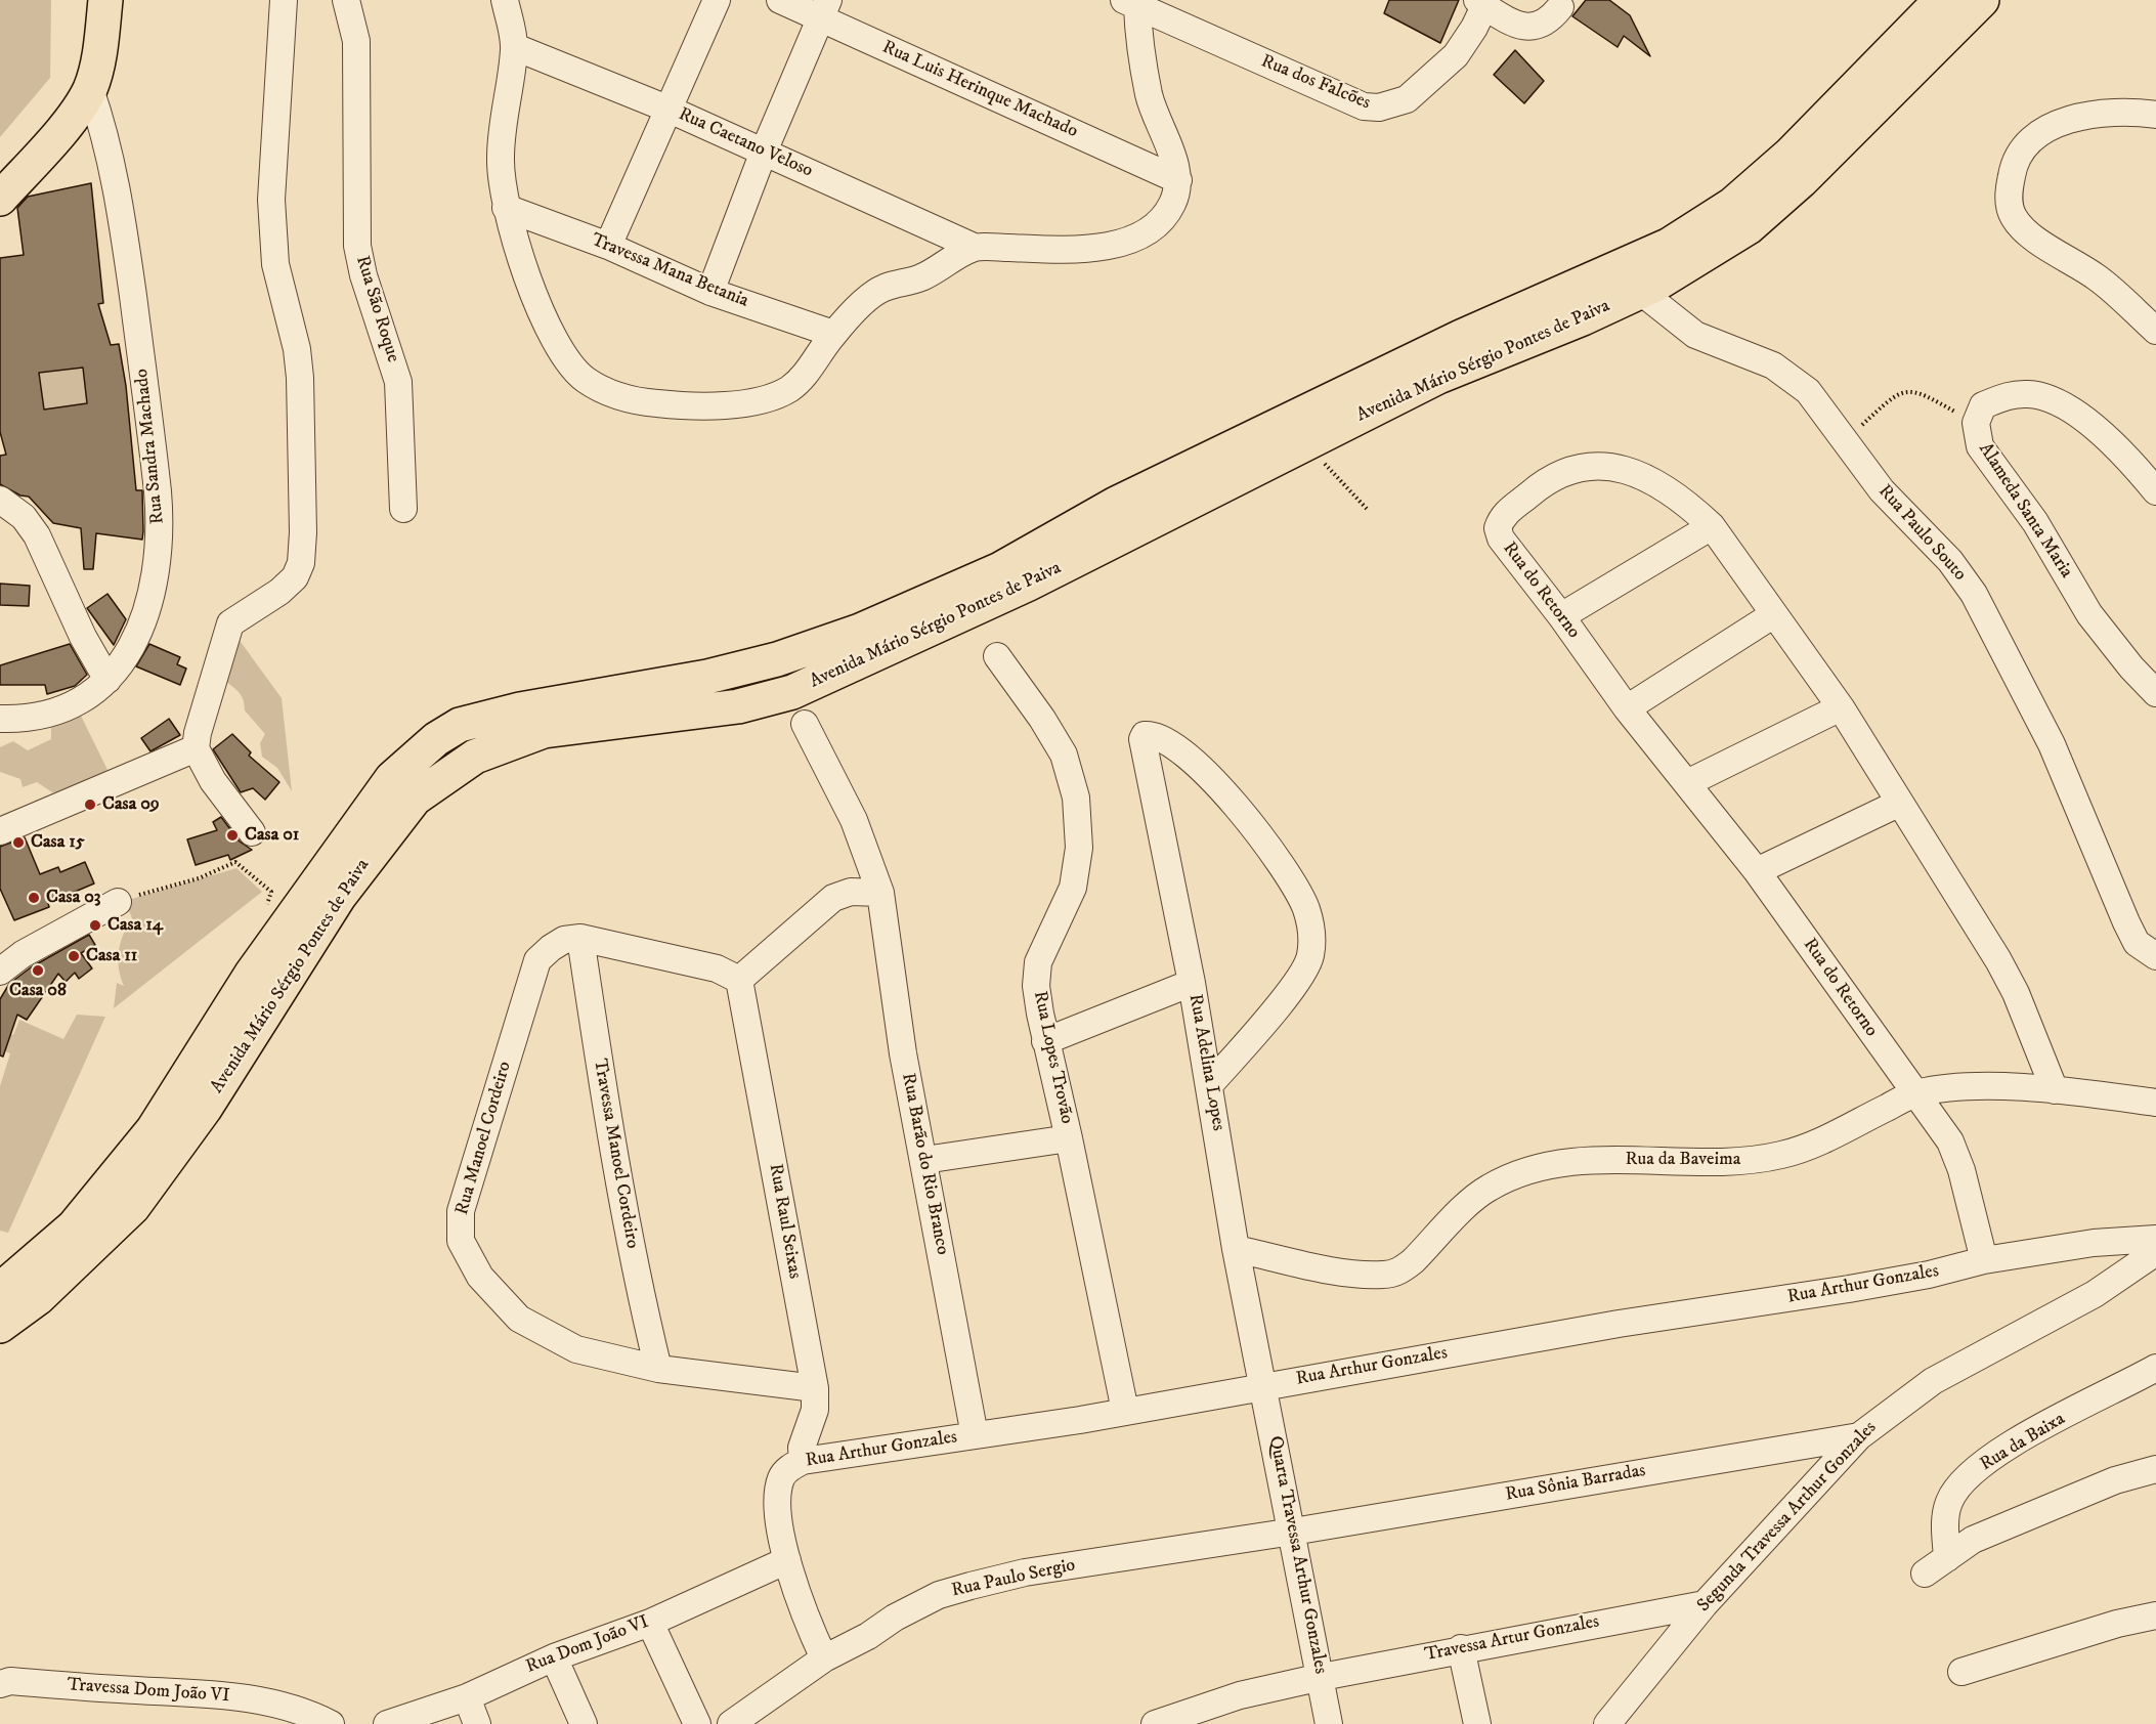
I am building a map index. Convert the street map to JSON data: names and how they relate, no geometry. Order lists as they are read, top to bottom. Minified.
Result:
{"streets":{"main road":["Avenida Mário Sérgio Pontes de Paiva"],"street":["Rua dos Falcões","Rua Luis Herinque Machado","Rua Caetano Veloso","Travessa Mana Betania","Rua São Roque","Rua Sandra Machado","Alameda Santa Maria","Rua Paulo Souto","Rua do Retorno","Rua Lopes Trovão","Rua Adelina Lopes","Rua Manoel Cordeiro","Travessa Manoel Cordeiro","Rua da Baveima","Rua Barão do Rio Branco","Rua Raul Seixas","Rua Arthur Gonzales","Rua da Baixa","Rua Sônia Barradas","Segunda Travessa Arthur Gonzales","Quarta Travessa Arthur Gonzales","Rua Paulo Sergio","Travessa Artur Gonzales","Rua Dom João VI","Travessa Dom João VI"]},"crossings":[["Avenida Mário Sérgio Pontes de Paiva","Rua Paulo Souto"],["Rua do Retorno","Rua da Baveima"],["Rua do Retorno","Rua Arthur Gonzales"],["Rua Lopes Trovão","Rua Arthur Gonzales"],["Rua Adelina Lopes","Rua da Baveima"],["Rua Adelina Lopes","Rua Arthur Gonzales"],["Rua Adelina Lopes","Quarta Travessa Arthur Gonzales"],["Rua Manoel Cordeiro","Travessa Manoel Cordeiro"],["Rua Manoel Cordeiro","Rua Raul Seixas"],["Rua Barão do Rio Branco","Rua Arthur Gonzales"],["Rua Raul Seixas","Rua Arthur Gonzales"],["Rua Arthur Gonzales","Quarta Travessa Arthur Gonzales"],["Rua Arthur Gonzales","Rua Paulo Sergio"],["Rua Arthur Gonzales","Rua Dom João VI"],["Rua Sônia Barradas","Segunda Travessa Arthur Gonzales"],["Rua Sônia Barradas","Quarta Travessa Arthur Gonzales"],["Rua Sônia Barradas","Rua Paulo Sergio"],["Segunda Travessa Arthur Gonzales","Travessa Artur Gonzales"],["Quarta Travessa Arthur Gonzales","Rua Paulo Sergio"],["Quarta Travessa Arthur Gonzales","Travessa Artur Gonzales"]],"places":["Casa 09","Casa 01","Casa 15","Casa 03","Casa 14","Casa 11","Casa 08"]}
